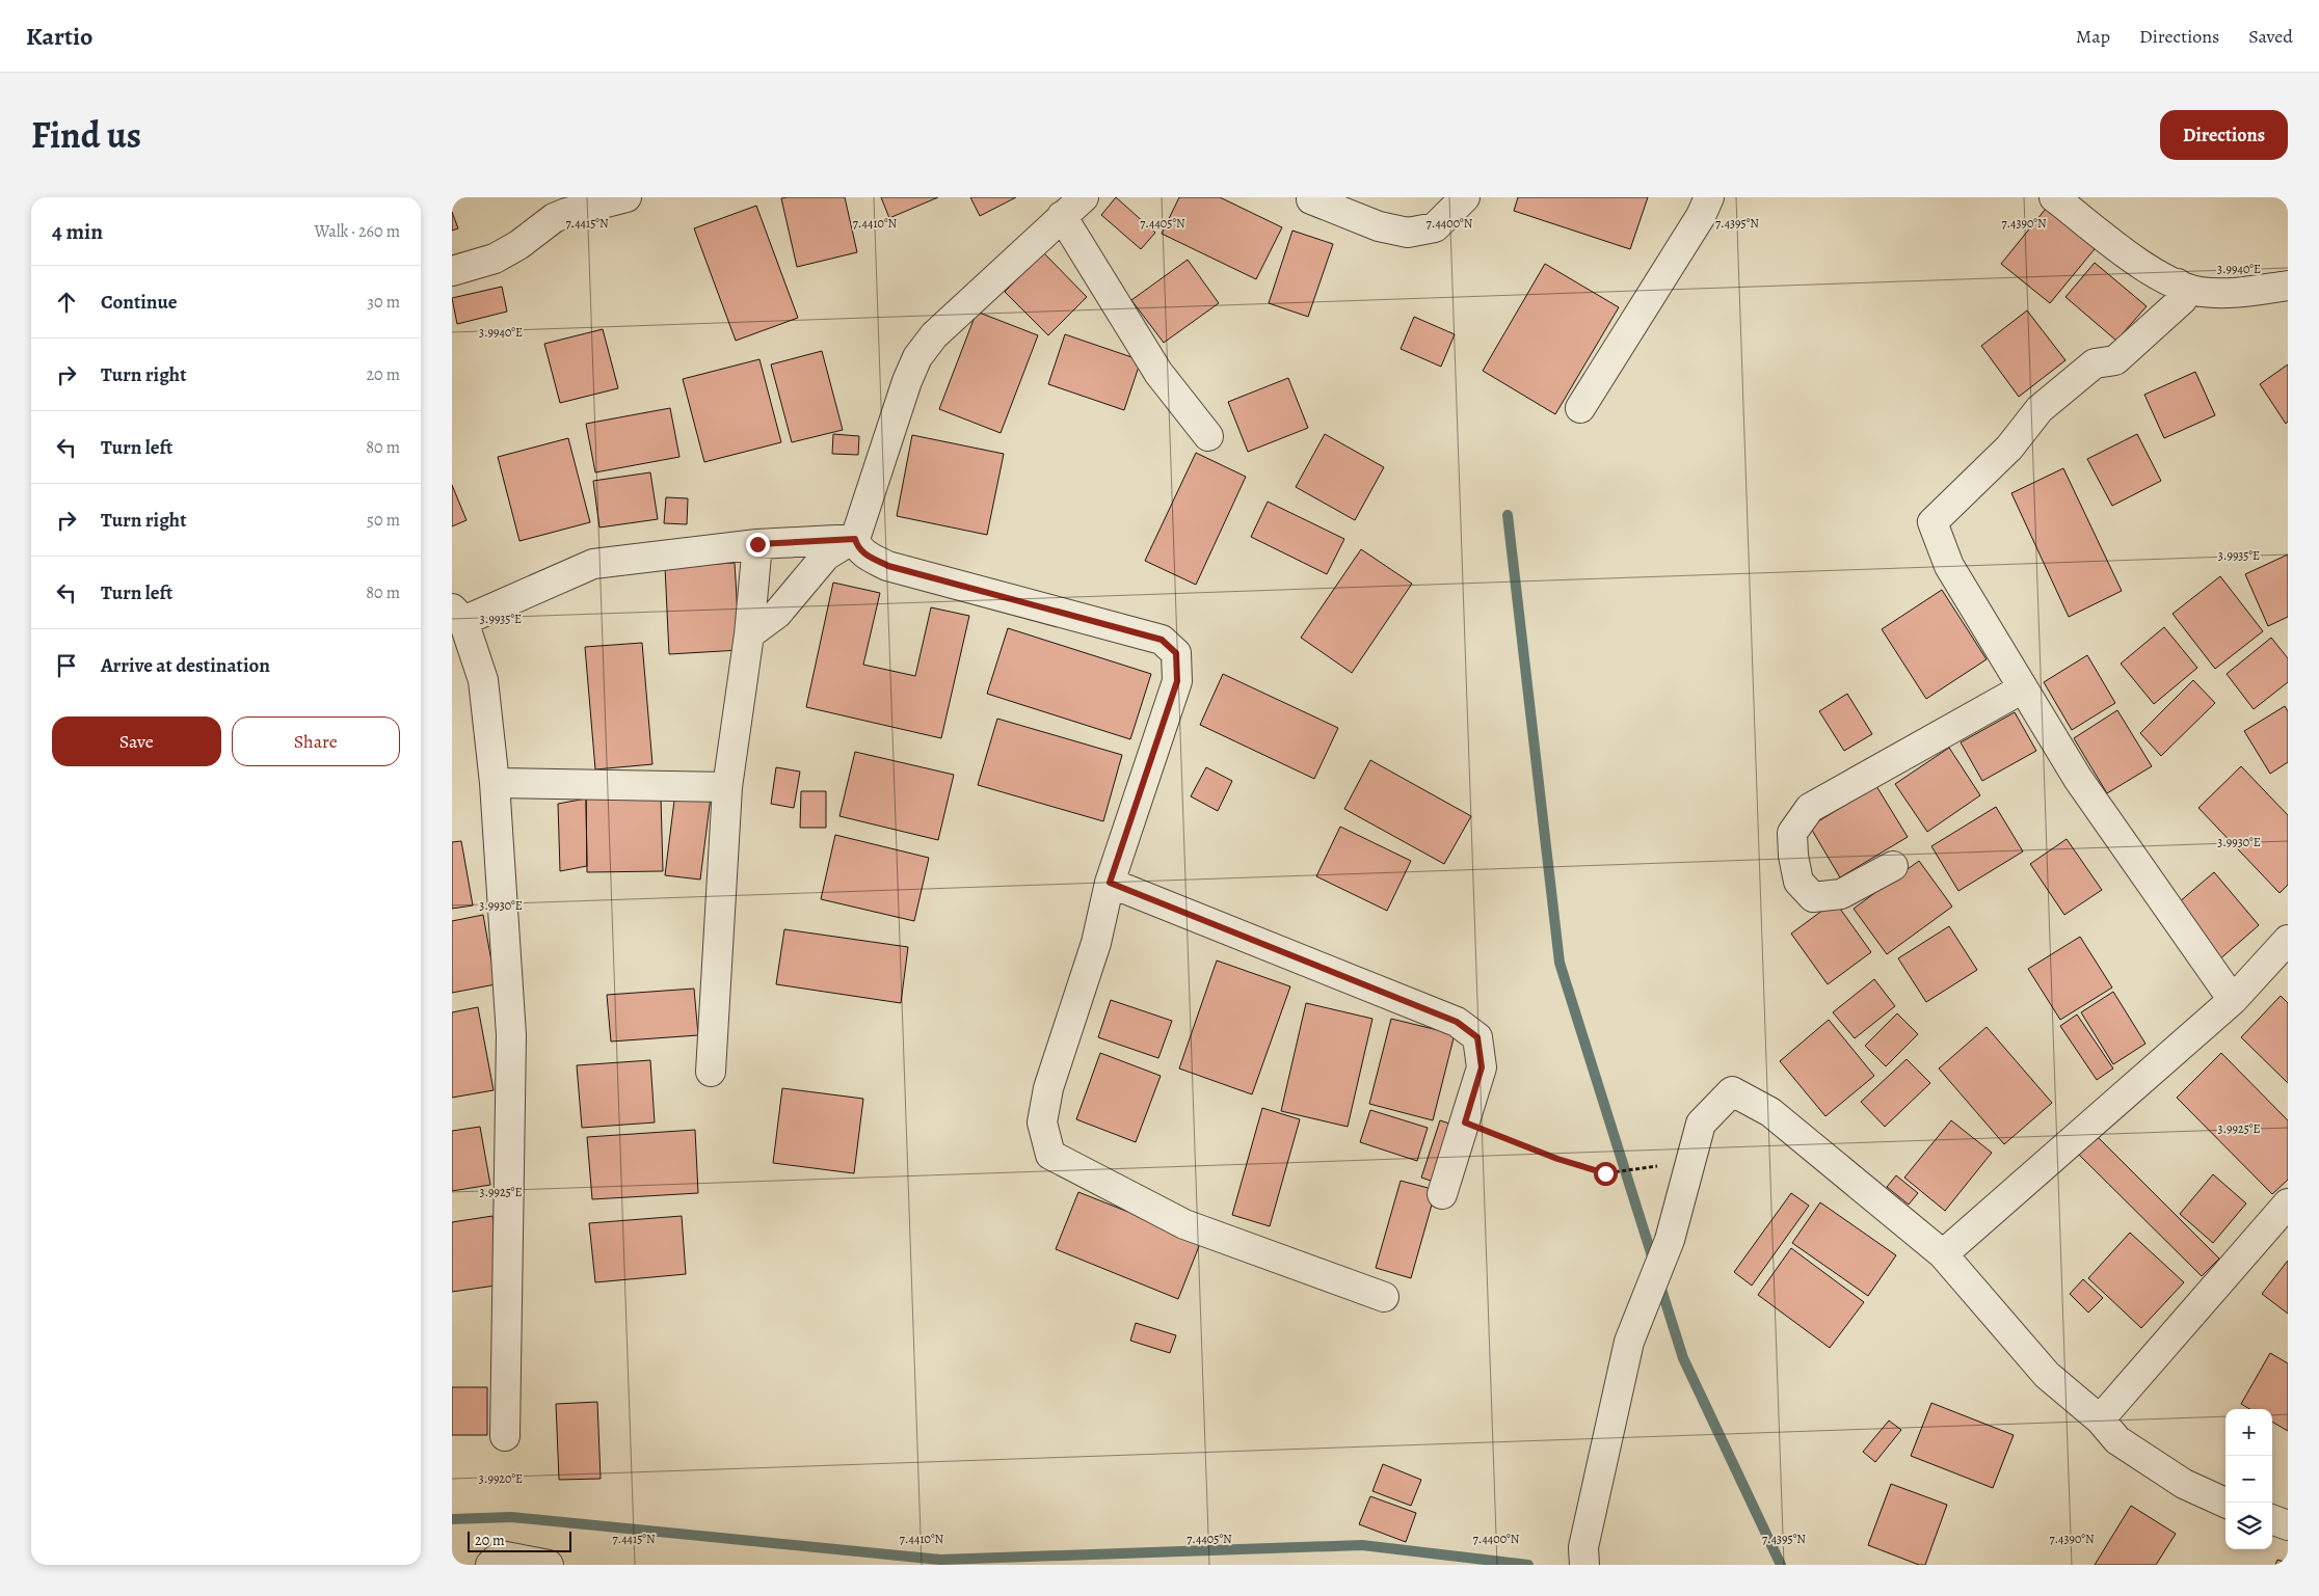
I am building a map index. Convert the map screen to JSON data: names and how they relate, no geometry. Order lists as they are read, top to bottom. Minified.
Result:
{"scale_bar":"20 m","page":{"header":"Kartio","nav":["Map","Directions","Saved"],"title":"Find us","buttons":["Directions",["Save","Share"]],"heading":["4 min","Walk · 260 m"],"list":[["Continue","30 m"],["Turn right","20 m"],["Turn left","80 m"],["Turn right","50 m"],["Turn left","80 m"],"Arrive at destination"],"map_buttons":["+","−"],"scale":"20 m"},"coordinates":["7.4415°N","7.4410°N","7.4405°N","7.4400°N","7.4395°N","7.4390°N","3.9940°E","3.9935°E","3.9930°E","3.9925°E","3.9920°E"]}
